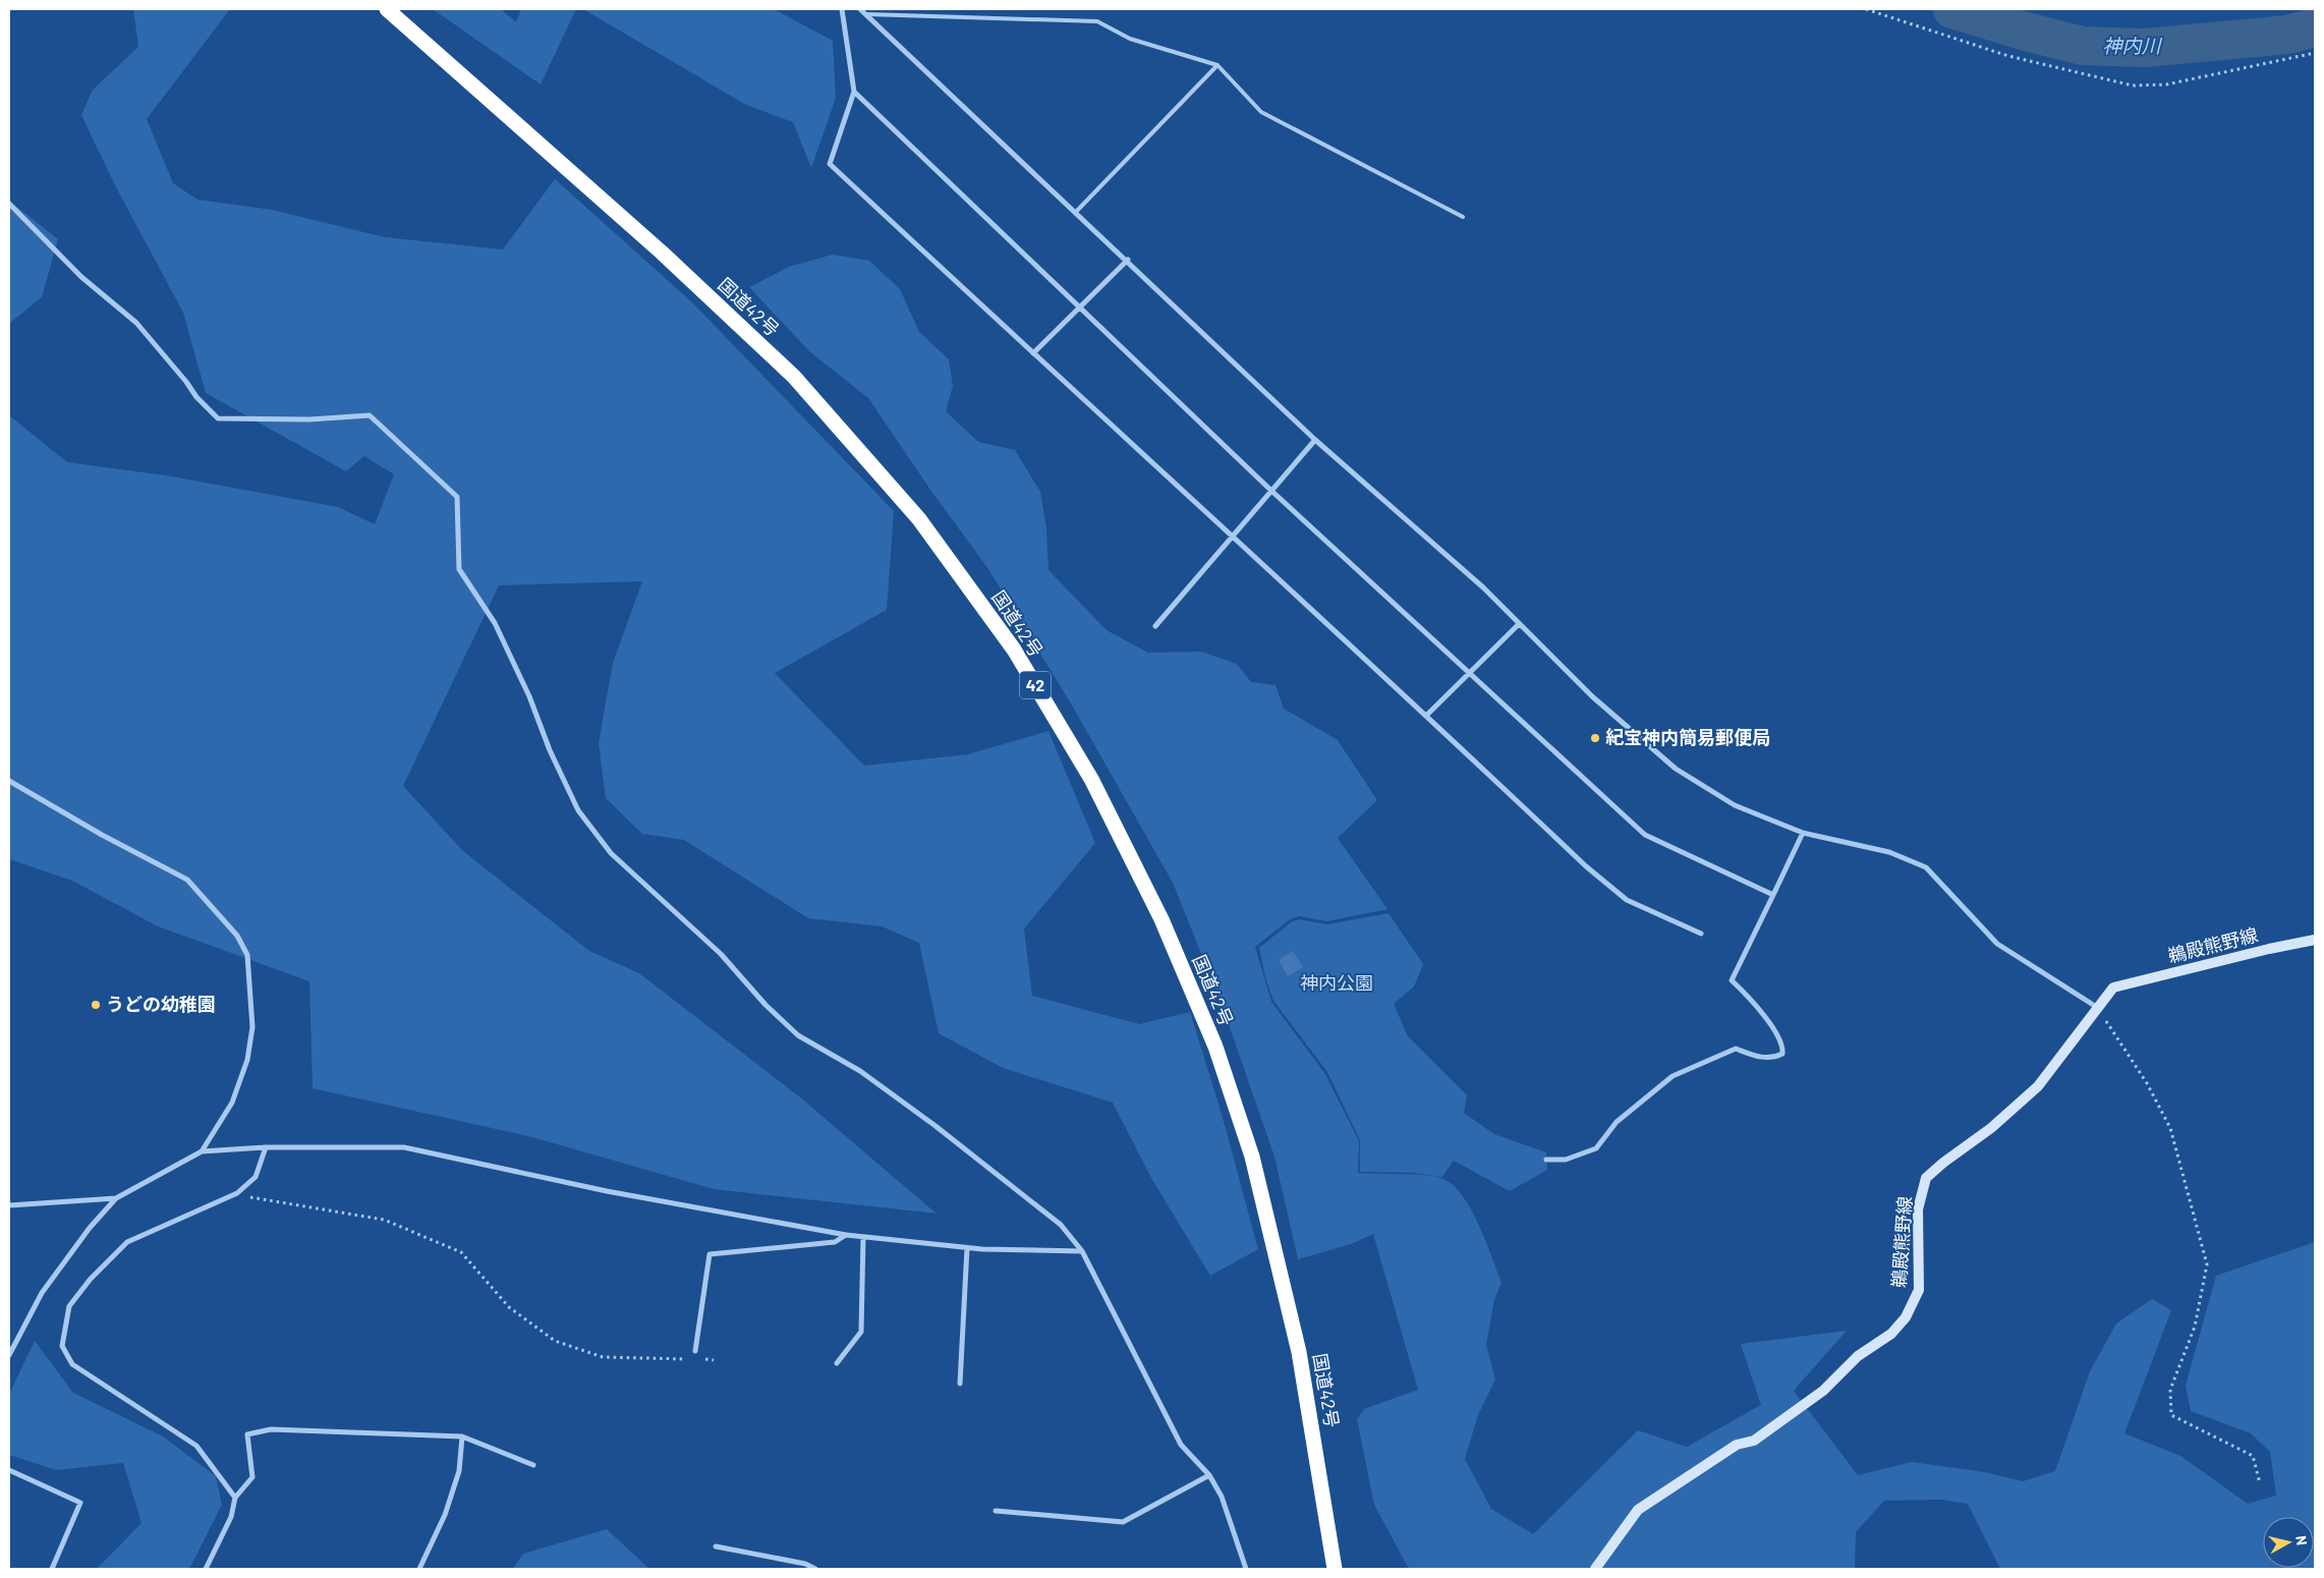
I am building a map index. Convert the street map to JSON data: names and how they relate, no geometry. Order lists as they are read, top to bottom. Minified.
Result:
{"streets":{"highway":["国道42号","42"],"main road":["鵜殿熊野線"]},"water":["神内川"],"parks":["神内公園"],"places":["紀宝神内簡易郵便局","うどの幼稚園"],"north":"right"}
